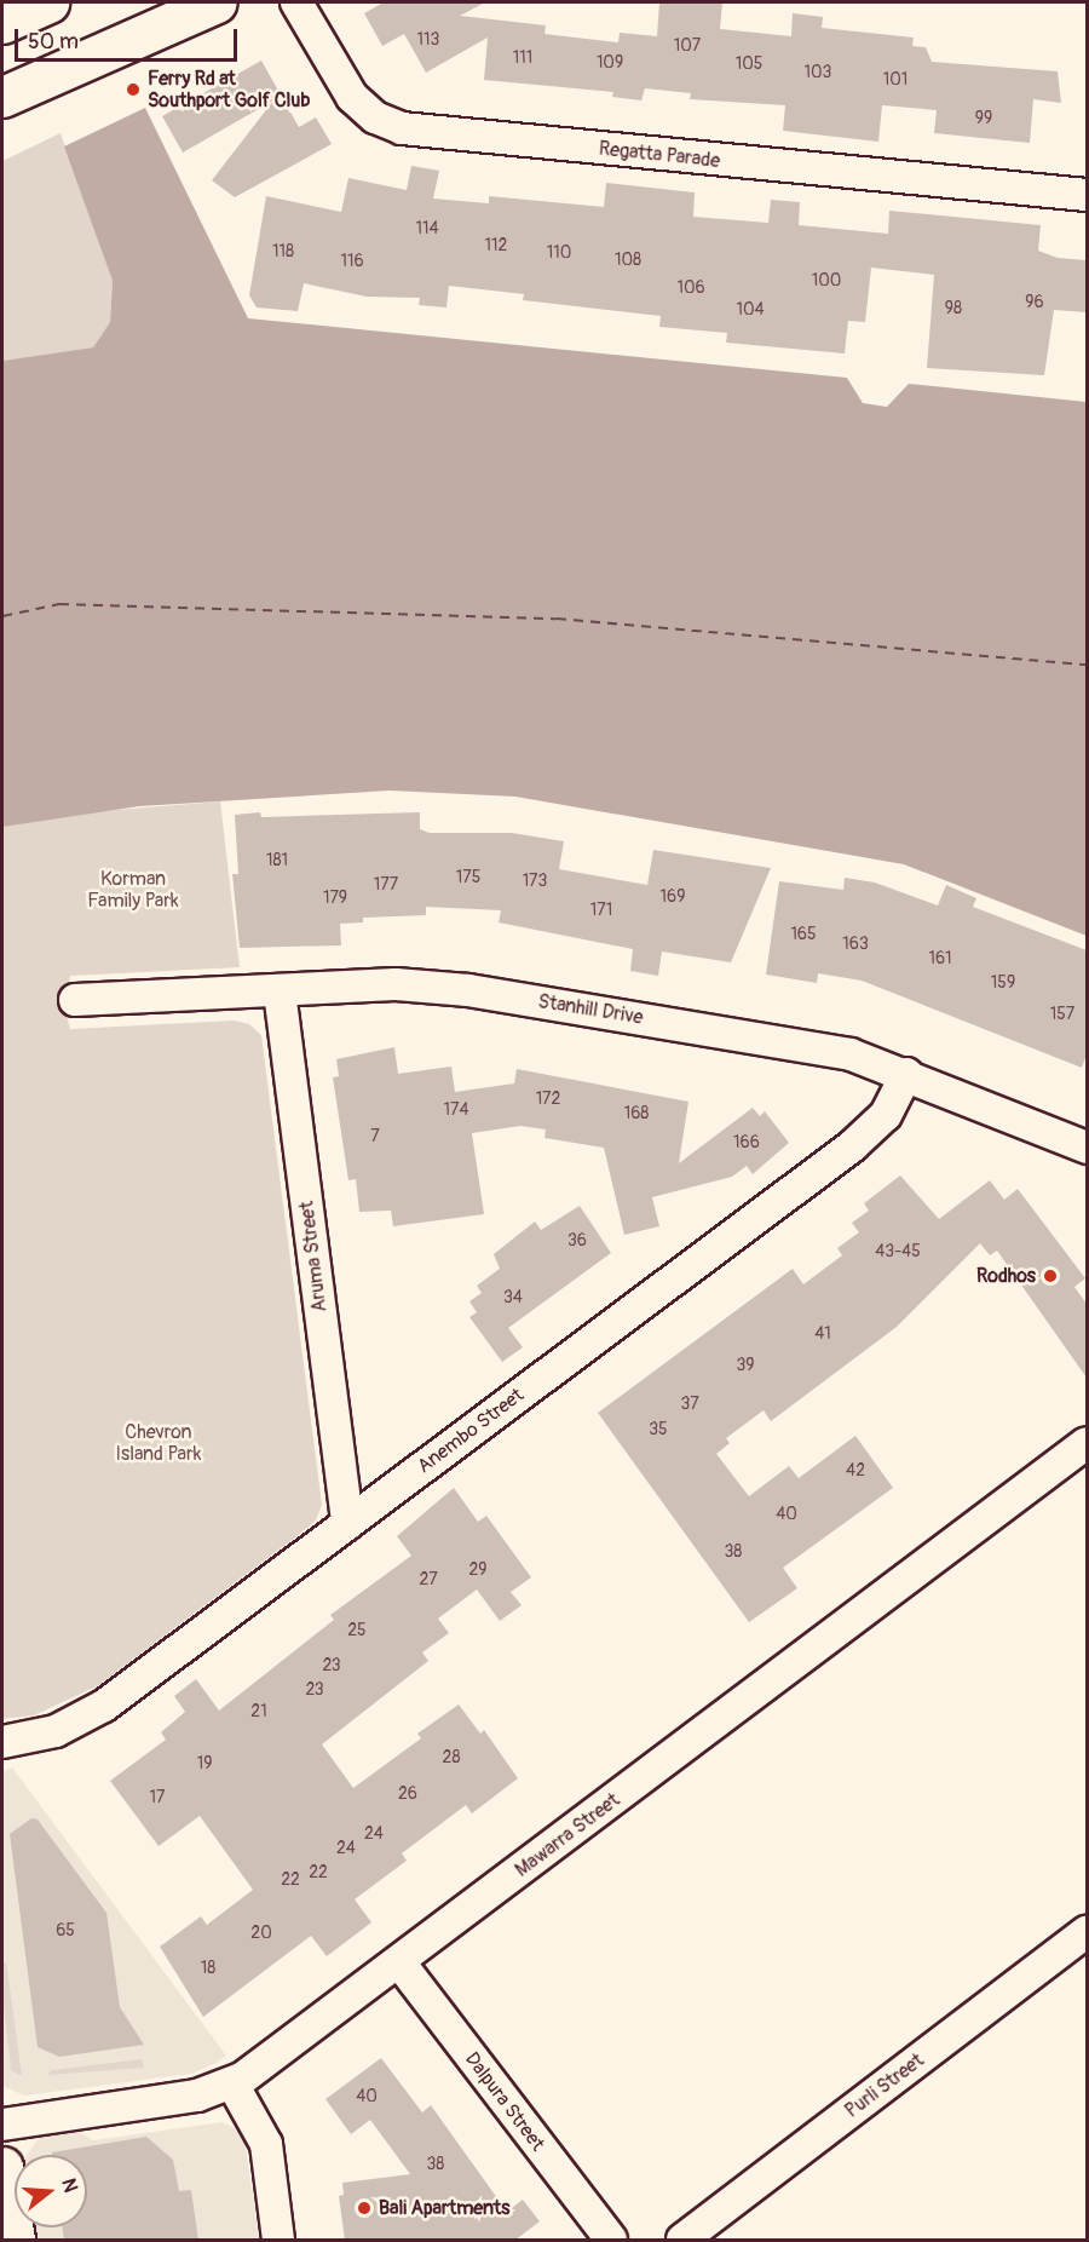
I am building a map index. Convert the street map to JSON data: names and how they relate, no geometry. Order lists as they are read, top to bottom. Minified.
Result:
{"streets":{"street":["Regatta Parade","Stanhill Drive","Aruma Street","Anembo Street","Mawarra Street","Purli Street","Dalpura Street"]},"crossings":[["Stanhill Drive","Aruma Street"],["Stanhill Drive","Anembo Street"],["Aruma Street","Anembo Street"],["Mawarra Street","Dalpura Street"]],"parks":["Korman Family Park","Chevron Island Park"],"places":["Ferry Rd at Southport Golf Club","Rodhos","Bali Apartments"],"house_numbers":["113","107","111","109","105","103","101","99","114","112","118","110","108","116","100","106","96","98","104","181","175","173","177","169","179","171","165","163","161","159","157","172","174","168","7","166","36","43-45","34","41","39","37","35","42","40","38","29","27","25","23","23","21","28","19","26","17","24","24","22","22","65","20","18","40","38"],"scale_bar":"50 m","north":"right"}
